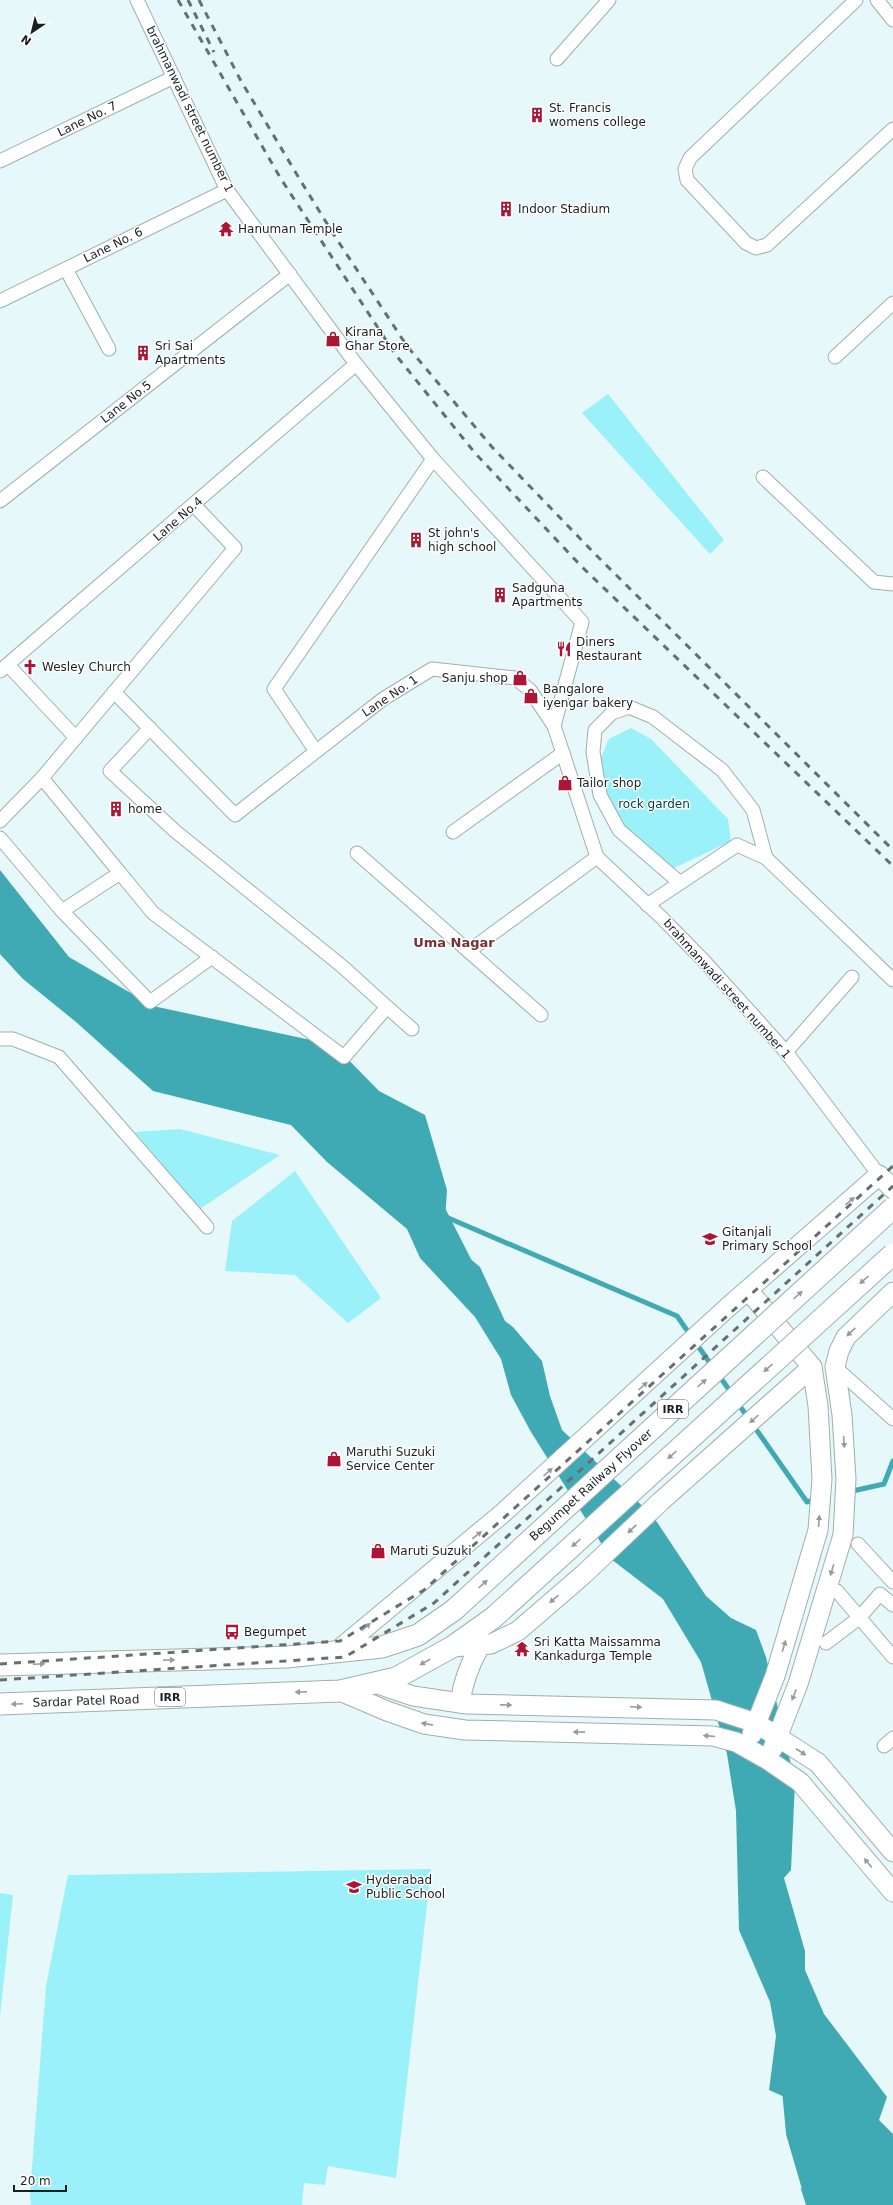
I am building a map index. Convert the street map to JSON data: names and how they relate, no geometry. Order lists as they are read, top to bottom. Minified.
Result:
{"streets":{"main road":["IRR","Begumpet Railway Flyover","Sardar Patel Road"],"street":["brahmanwadi street number 1","Lane No. 7","Lane No. 6","Lane No.5","Lane No.4","Lane No. 1"]},"crossings":[["brahmanwadi street number 1","Lane No. 7"],["brahmanwadi street number 1","Lane No. 6"],["brahmanwadi street number 1","Lane No.5"],["brahmanwadi street number 1","Lane No.4"],["brahmanwadi street number 1","Lane No. 1"],["IRR","Begumpet Railway Flyover"],["IRR","Sardar Patel Road"]],"districts":["Uma Nagar"],"parks":["rock garden"],"places":{"building":["St. Francis womens college","Indoor Stadium","Sri Sai Apartments","St john's high school","Sadguna Apartments","home"],"temple":["Hanuman Temple","Sri Katta Maissamma Kankadurga Temple"],"shop":["Kirana Ghar Store","Sanju shop","Bangalore iyengar bakery","Tailor shop","Maruthi Suzuki Service Center","Maruti Suzuki"],"restaurant":["Diners Restaurant"],"church":["Wesley Church"],"school or university":["Gitanjali Primary School","Hyderabad Public School"],"bus stop":["Begumpet"]},"scale_bar":"20 m","north":"bottom left"}
